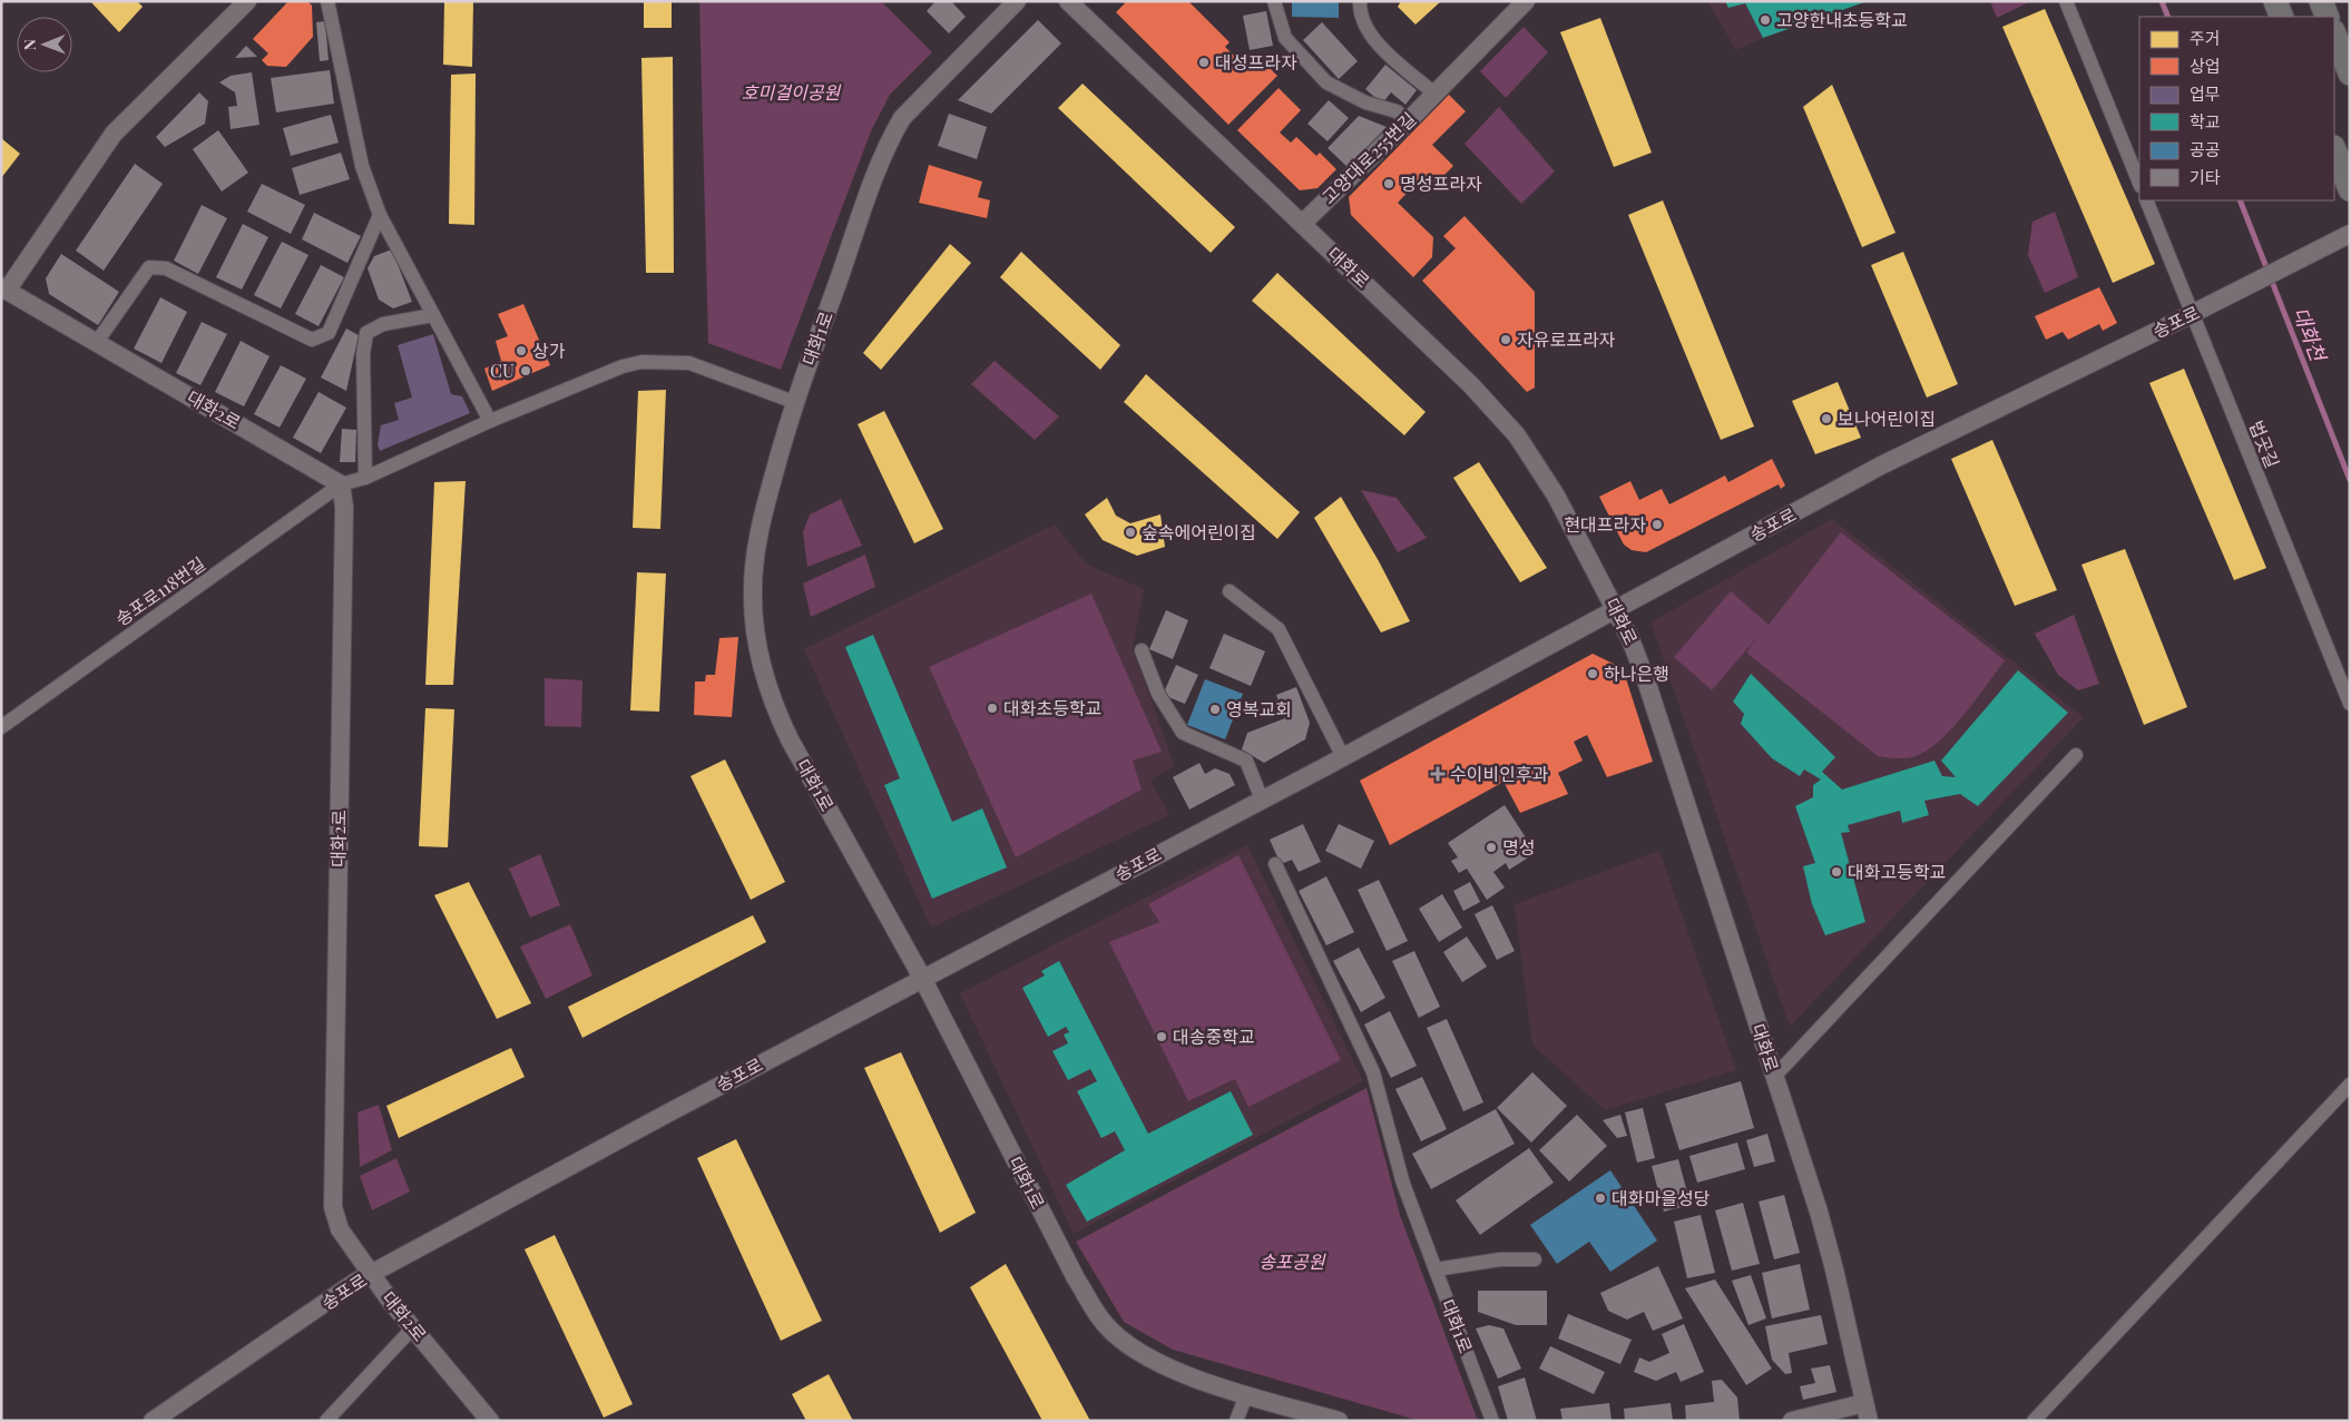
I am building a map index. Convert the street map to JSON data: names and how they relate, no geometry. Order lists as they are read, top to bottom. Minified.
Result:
{"streets":{"street":["고양대로255번길","대화로","송포로","대화1로","대화2로","법곳길","송포로118번길"]},"crossings":[["고양대로255번길","대화로"],["대화로","송포로"],["송포로","대화1로"],["송포로","대화2로"],["송포로","법곳길"],["대화2로","송포로118번길"]],"water":["대화천"],"parks":["호미걸이공원","송포공원"],"places":{"other":["고양한내초등학교","대성프라자","명성프라자","자유로프라자","상가","CU","보나어린이집","현대프라자","숲속에어린이집","하나은행","대화초등학교","영복교회","명성","대화고등학교","대송중학교","대화마을성당"],"health":["수이비인후과"]},"legend":["주거","상업","업무","학교","공공","기타"],"north":"left"}
